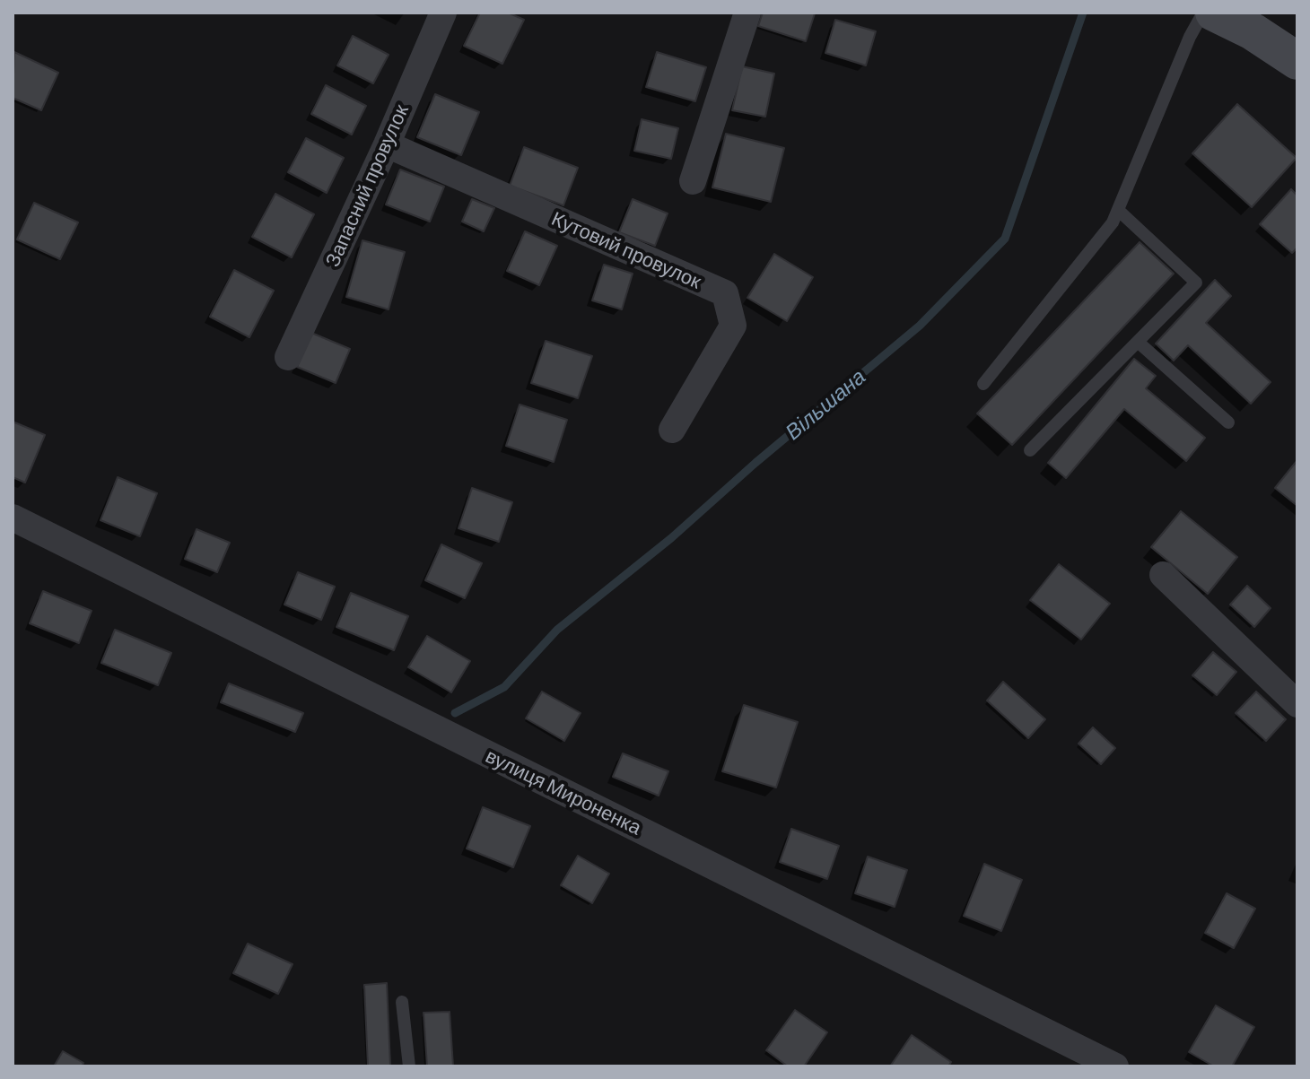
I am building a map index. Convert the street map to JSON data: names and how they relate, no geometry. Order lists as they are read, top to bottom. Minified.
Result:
{"streets":{"street":["Запасний провулок","Кутовий провулок","вулиця Мироненка"]},"crossings":[["Запасний провулок","Кутовий провулок"]],"water":["Вільшана"]}
